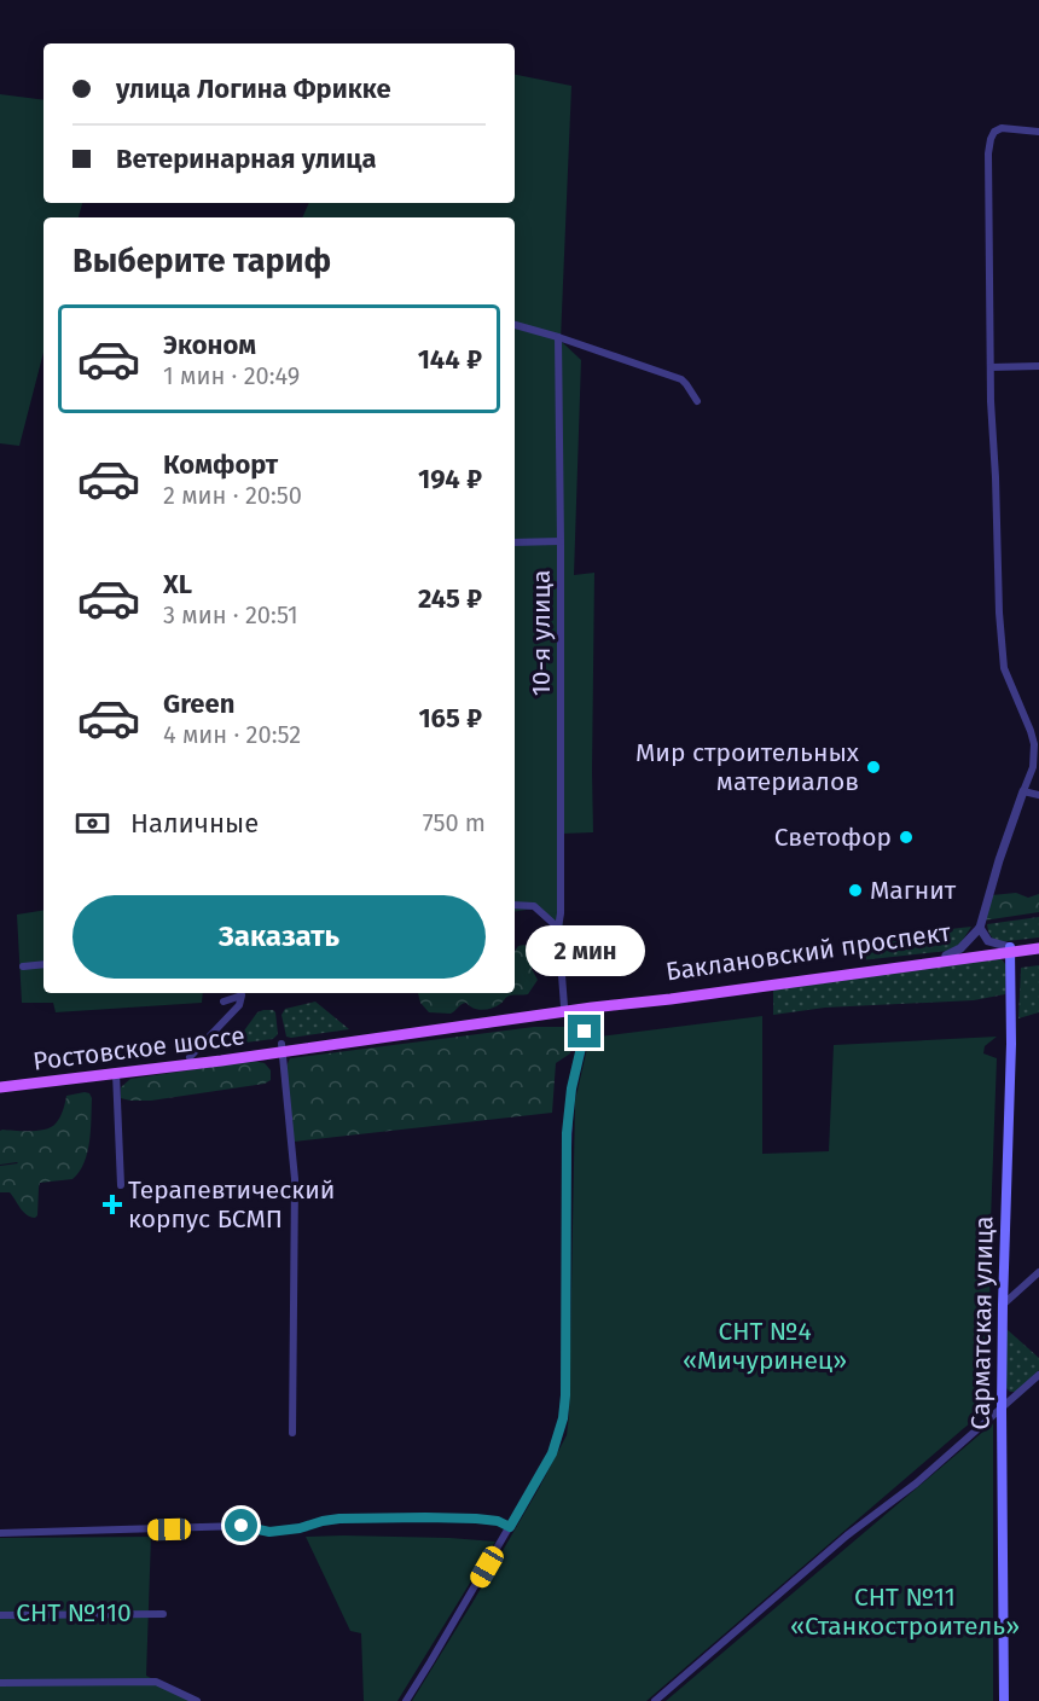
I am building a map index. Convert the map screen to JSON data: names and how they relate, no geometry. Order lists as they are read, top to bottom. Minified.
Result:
{"streets":{"main road":["Баклановский проспект","Ростовское шоссе","Сарматская улица"],"street":["10-я улица"]},"crossings":[["10-я улица","Баклановский проспект"],["Баклановский проспект","Ростовское шоссе"],["Баклановский проспект","Сарматская улица"]],"parks":["СНТ №4 «Мичуринец»","СНТ №11 «Станкостроитель»","СНТ №110"],"places":{"other":["Мир строительных материалов","Светофор","Магнит"],"health":["Терапевтический корпус БСМП"]},"page":{"banner":["улица Логина Фрикке","Ветеринарная улица"],"heading":"Выберите тариф","list":[{"name":"Эконом","note":"1 мин · 20:49","value":"144 ₽"},{"name":"Комфорт","note":"2 мин · 20:50","value":"194 ₽"},{"name":"XL","note":"3 мин · 20:51","value":"245 ₽"},{"name":"Green","note":"4 мин · 20:52","value":"165 ₽"}],"pay":["Наличные","750 m"],"buttons":"Заказать","bubble":"2 мин"}}
